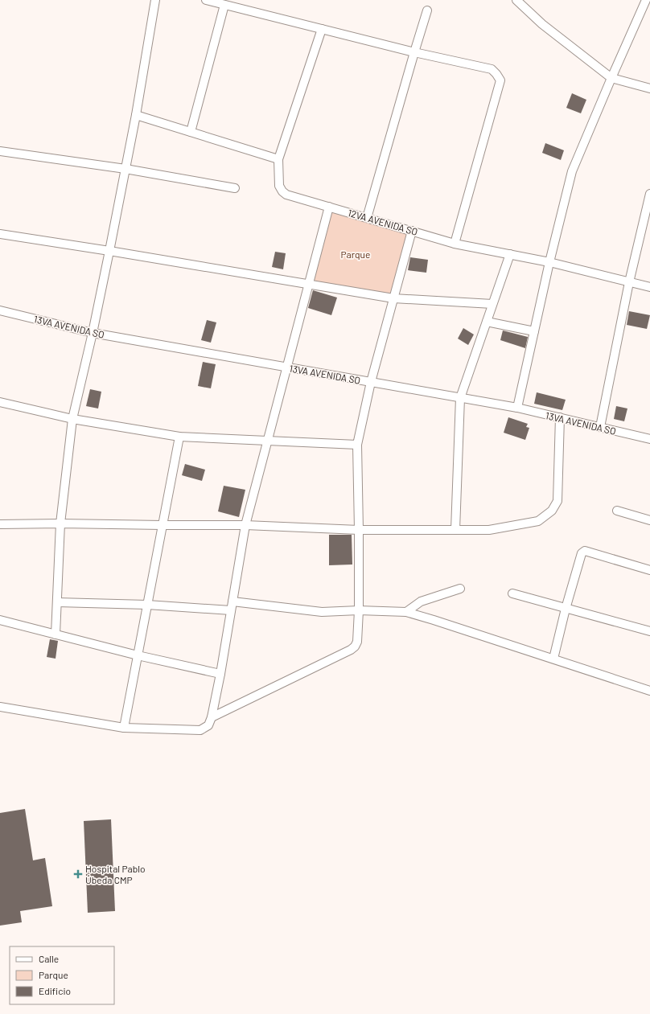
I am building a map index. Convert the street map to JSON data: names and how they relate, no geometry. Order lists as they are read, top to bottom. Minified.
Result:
{"streets":{"street":["12VA AVENIDA SO","13VA AVENIDA SO"]},"parks":["Parque"],"places":{"health":["Hospital Pablo Úbeda CMP"]},"legend":["Calle","Parque","Edificio"]}
